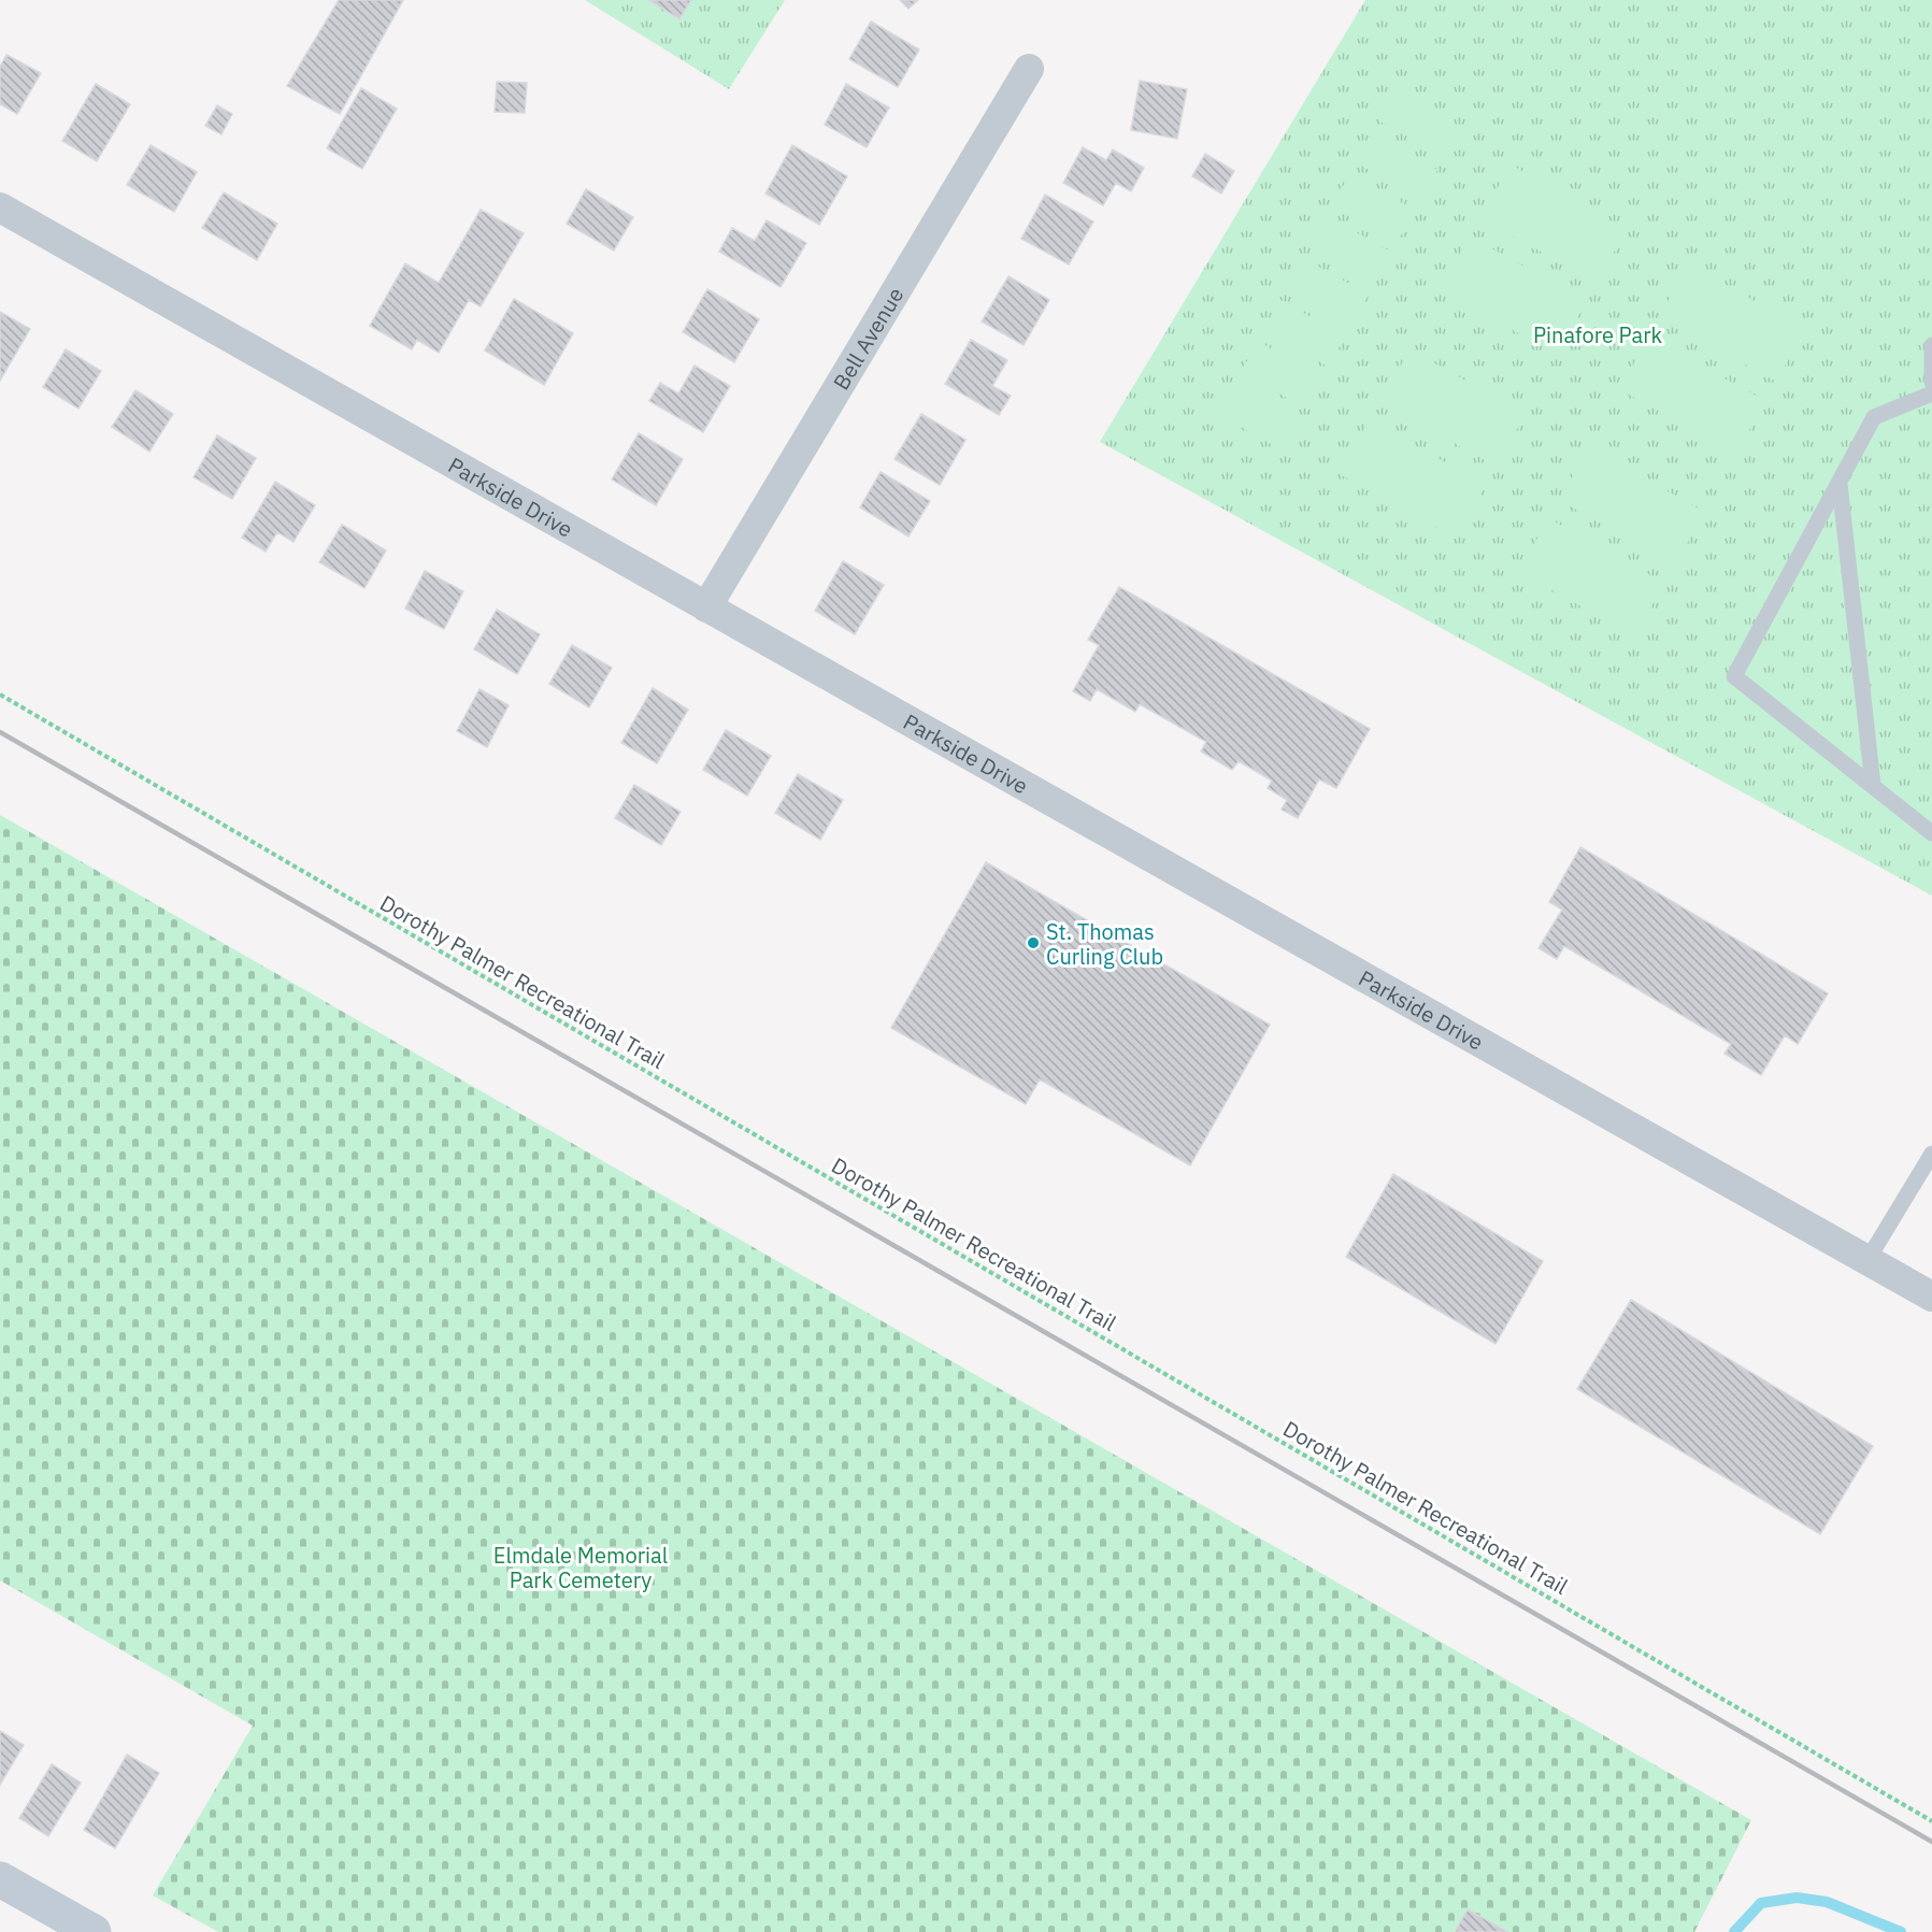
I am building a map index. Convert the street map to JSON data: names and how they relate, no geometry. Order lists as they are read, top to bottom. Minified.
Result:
{"streets":{"street":["Bell Avenue","Parkside Drive"],"path":["Dorothy Palmer Recreational Trail"]},"crossings":[["Bell Avenue","Parkside Drive"]],"parks":["Pinafore Park","Elmdale Memorial Park Cemetery"],"places":["St. Thomas Curling Club"]}
